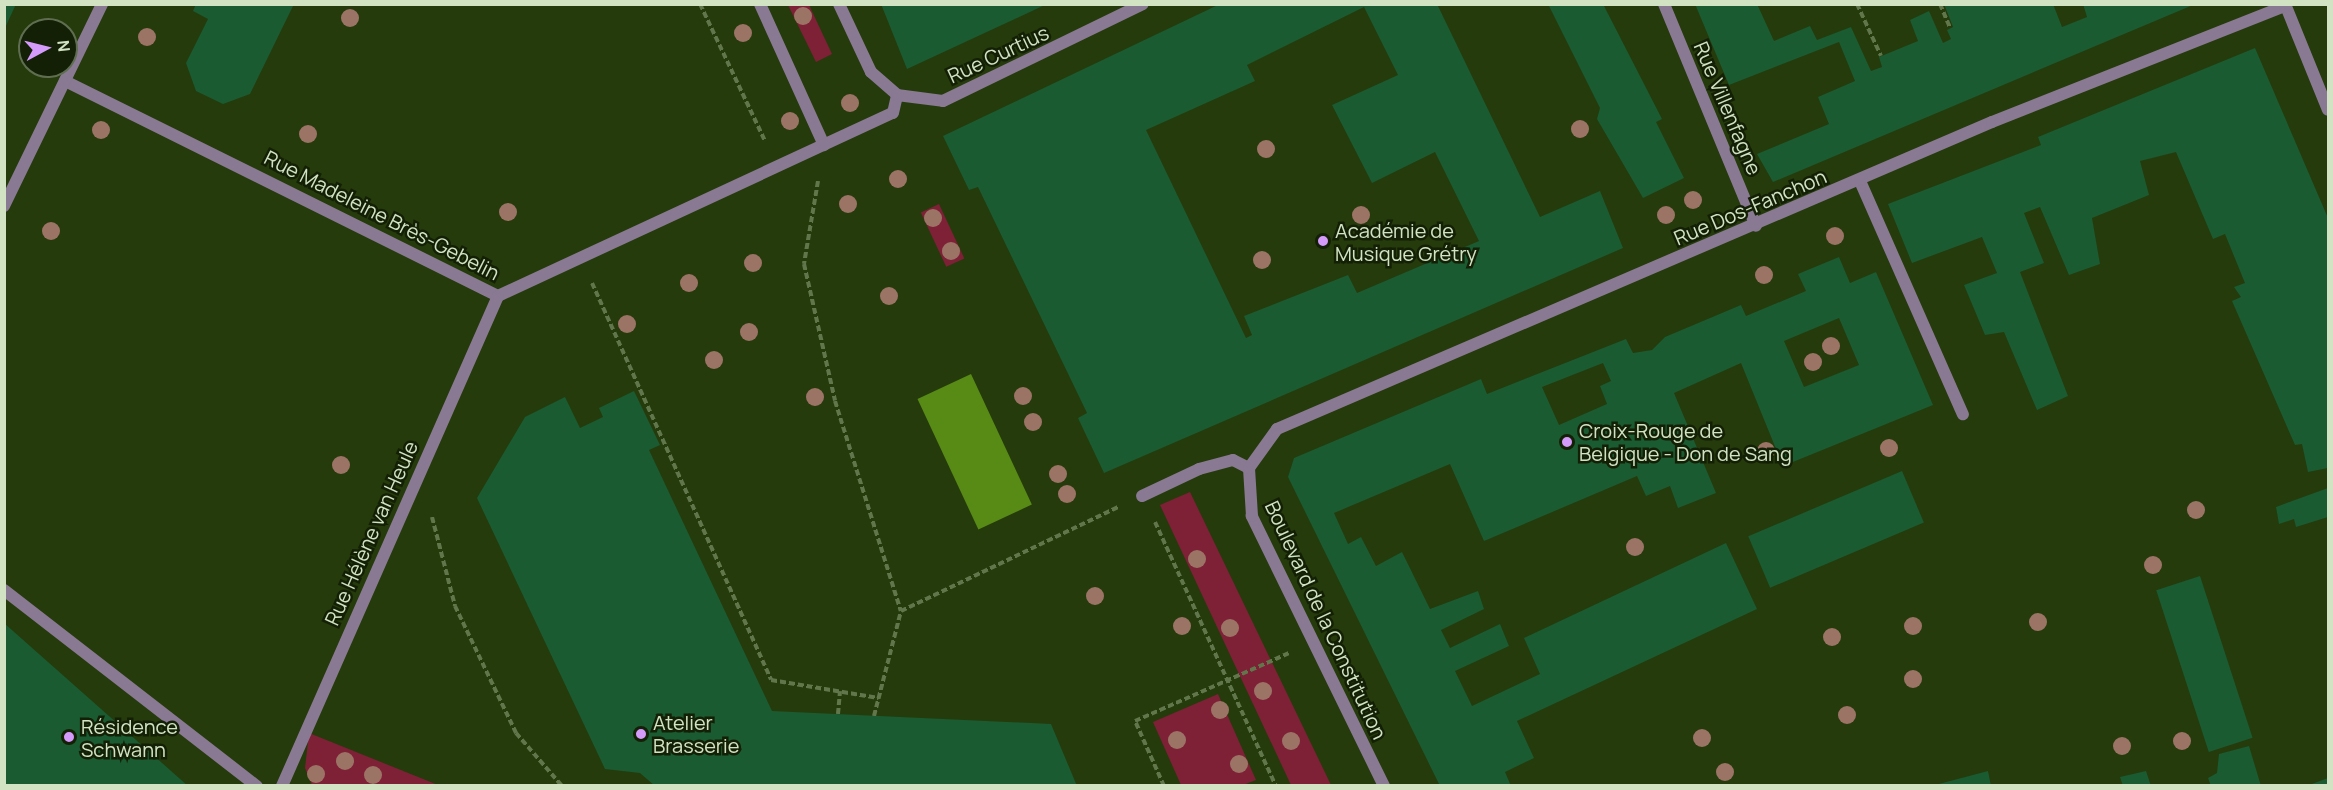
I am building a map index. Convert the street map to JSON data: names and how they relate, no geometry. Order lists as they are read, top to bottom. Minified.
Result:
{"streets":{"street":["Rue Curtius","Rue Villenfagne","Rue Dos-Fanchon","Rue Madeleine Brès-Gebelin","Rue Hélène van Heule","Boulevard de la Constitution"]},"crossings":[["Rue Curtius","Rue Madeleine Brès-Gebelin"],["Rue Villenfagne","Rue Dos-Fanchon"],["Rue Dos-Fanchon","Boulevard de la Constitution"],["Rue Madeleine Brès-Gebelin","Rue Hélène van Heule"]],"places":["Académie de Musique Grétry","Croix-Rouge de Belgique - Don de Sang","Atelier Brasserie","Résidence Schwann"],"north":"right"}
